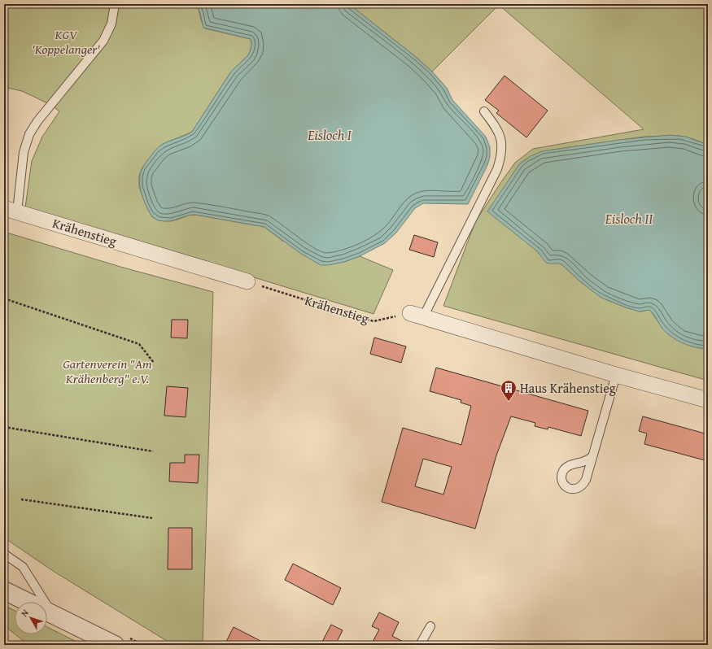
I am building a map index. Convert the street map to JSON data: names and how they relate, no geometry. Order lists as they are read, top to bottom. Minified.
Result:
{"streets":{"street":["Krähenstieg"]},"water":["Eisloch I","Eisloch II"],"parks":["KGV 'Koppelanger'","Gartenverein \"Am Krähenberg\" e.V."],"places":{"building":["Haus Krähenstieg"]},"north":"top left"}
